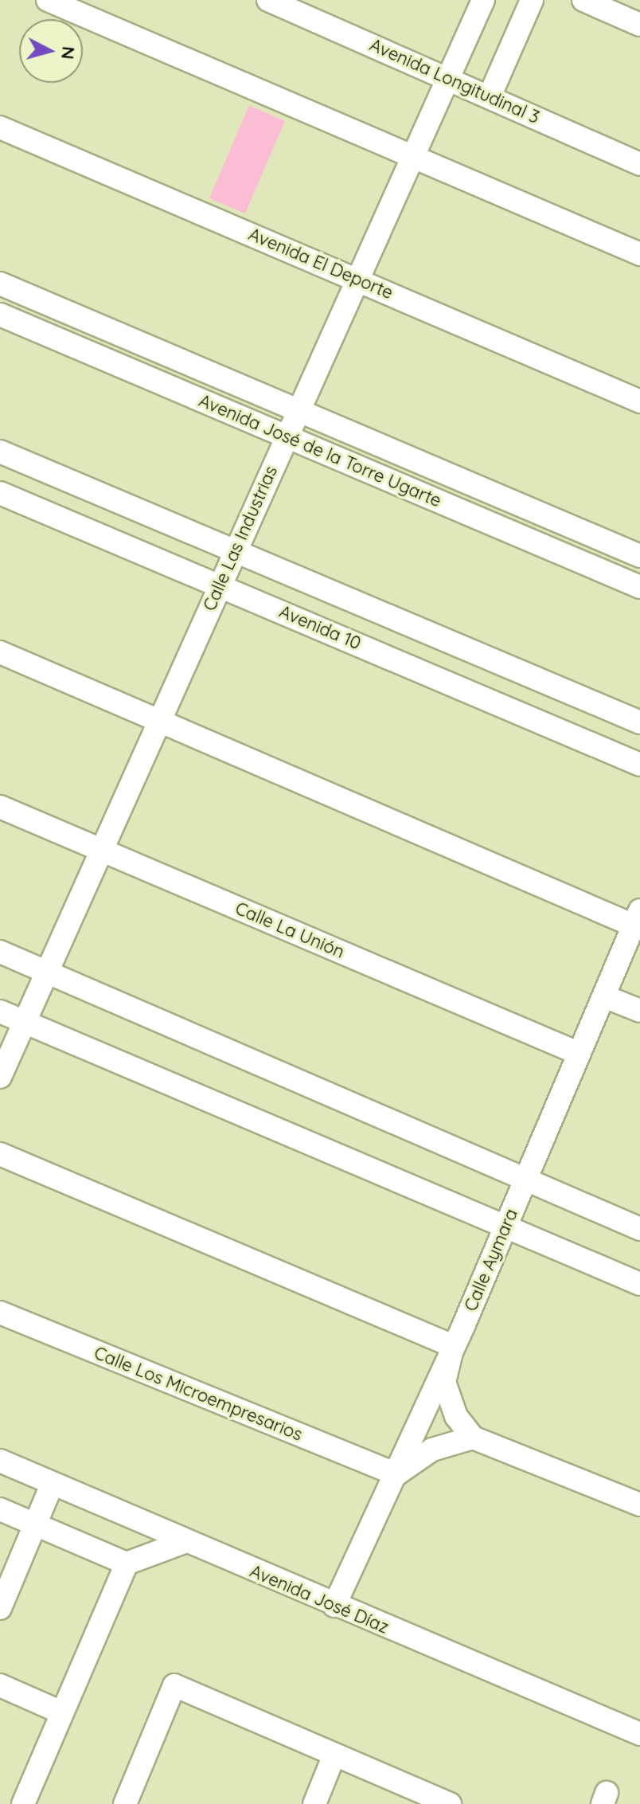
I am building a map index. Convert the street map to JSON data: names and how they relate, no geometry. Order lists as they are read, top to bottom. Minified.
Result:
{"streets":{"street":["Avenida Longitudinal 3","Avenida El Deporte","Avenida José de la Torre Ugarte","Calle Las Industrias","Avenida 10","Calle La Unión","Calle Aymara","Calle Los Microempresarios","Avenida José Díaz"]},"crossings":[["Avenida Longitudinal 3","Calle Las Industrias"],["Avenida El Deporte","Calle Las Industrias"],["Avenida José de la Torre Ugarte","Calle Las Industrias"],["Calle Las Industrias","Avenida 10"],["Calle Las Industrias","Calle La Unión"],["Calle La Unión","Calle Aymara"],["Calle Aymara","Calle Los Microempresarios"],["Calle Aymara","Avenida José Díaz"]],"north":"right"}
